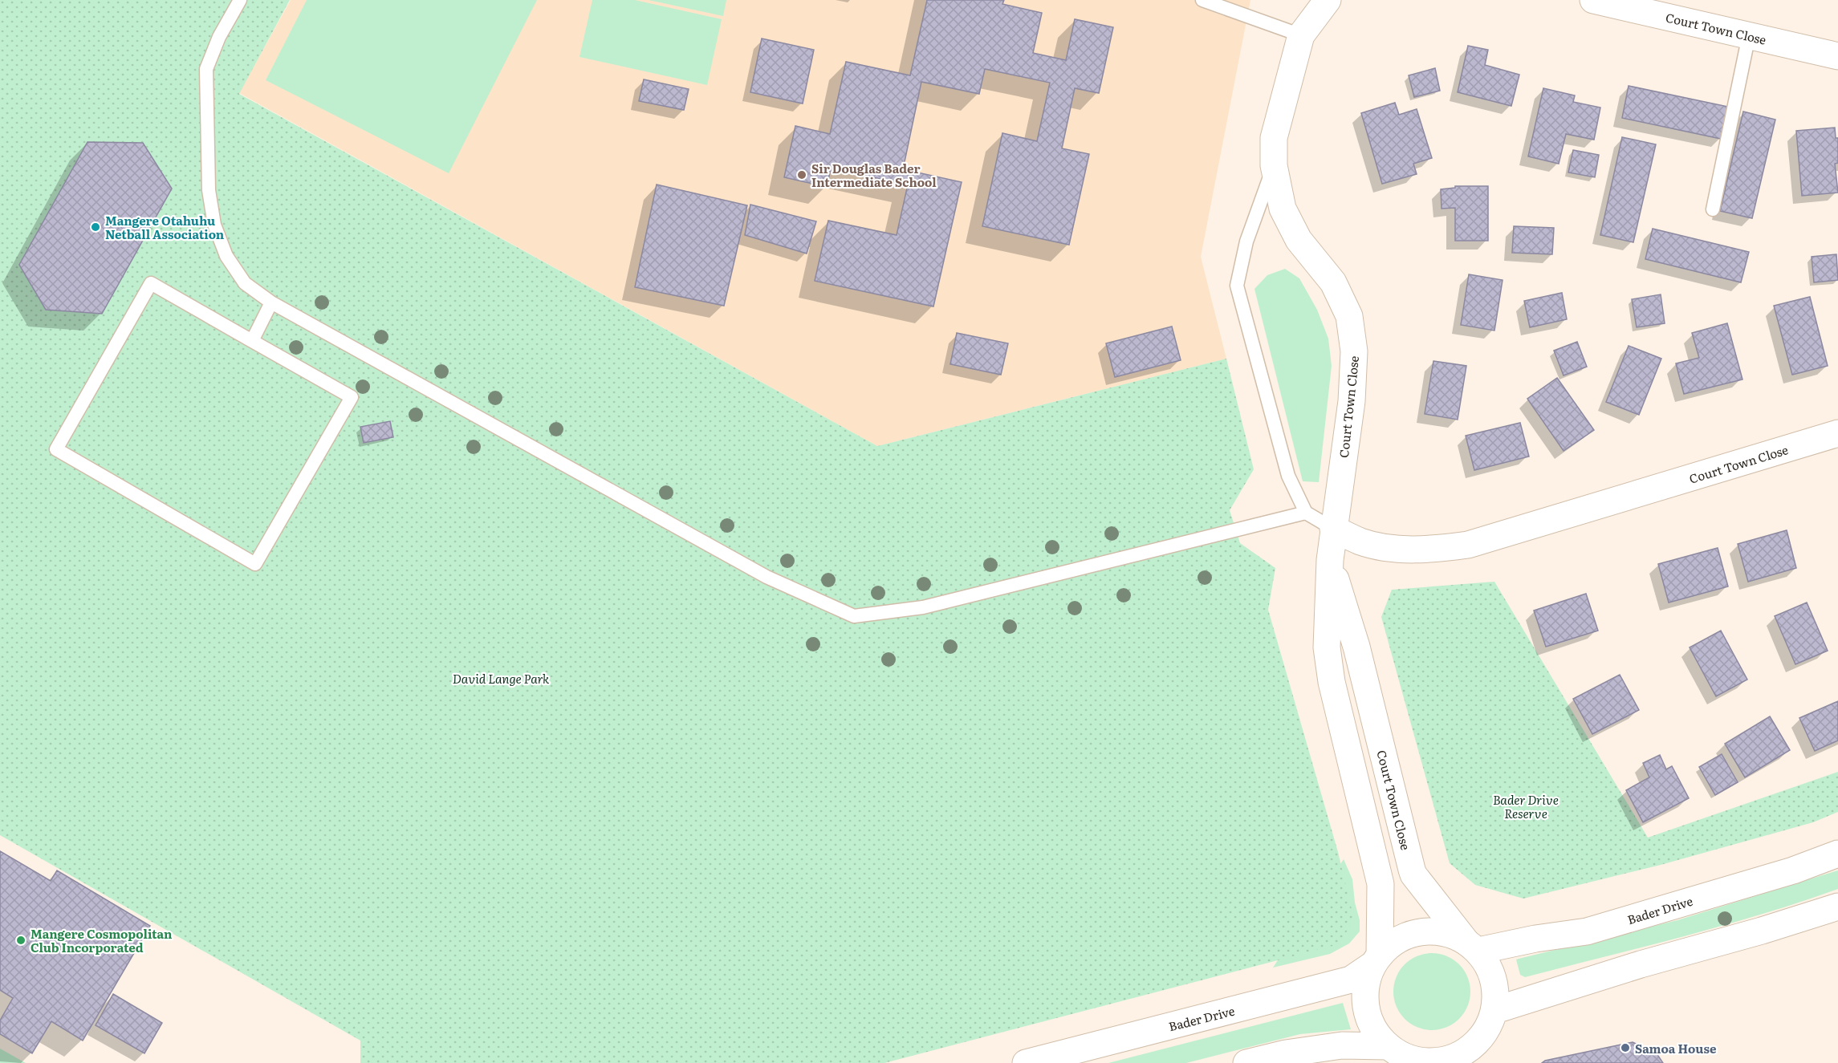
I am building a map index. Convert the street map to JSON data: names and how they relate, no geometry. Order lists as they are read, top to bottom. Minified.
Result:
{"streets":{"street":["Court Town Close","Bader Drive"]},"crossings":[["Court Town Close","Bader Drive"]],"parks":["David Lange Park","Bader Drive Reserve"],"places":["Sir Douglas Bader Intermediate School","Mangere Otahuhu Netball Association","Mangere Cosmopolitan Club Incorporated","Samoa House"]}
